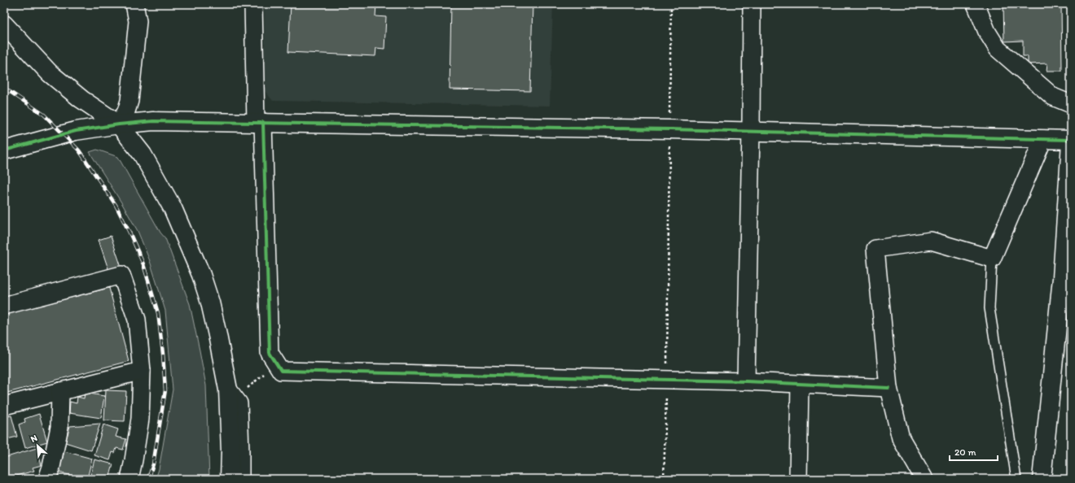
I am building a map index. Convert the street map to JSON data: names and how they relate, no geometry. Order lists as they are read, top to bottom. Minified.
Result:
{"scale_bar":"20 m","north":"top left"}
